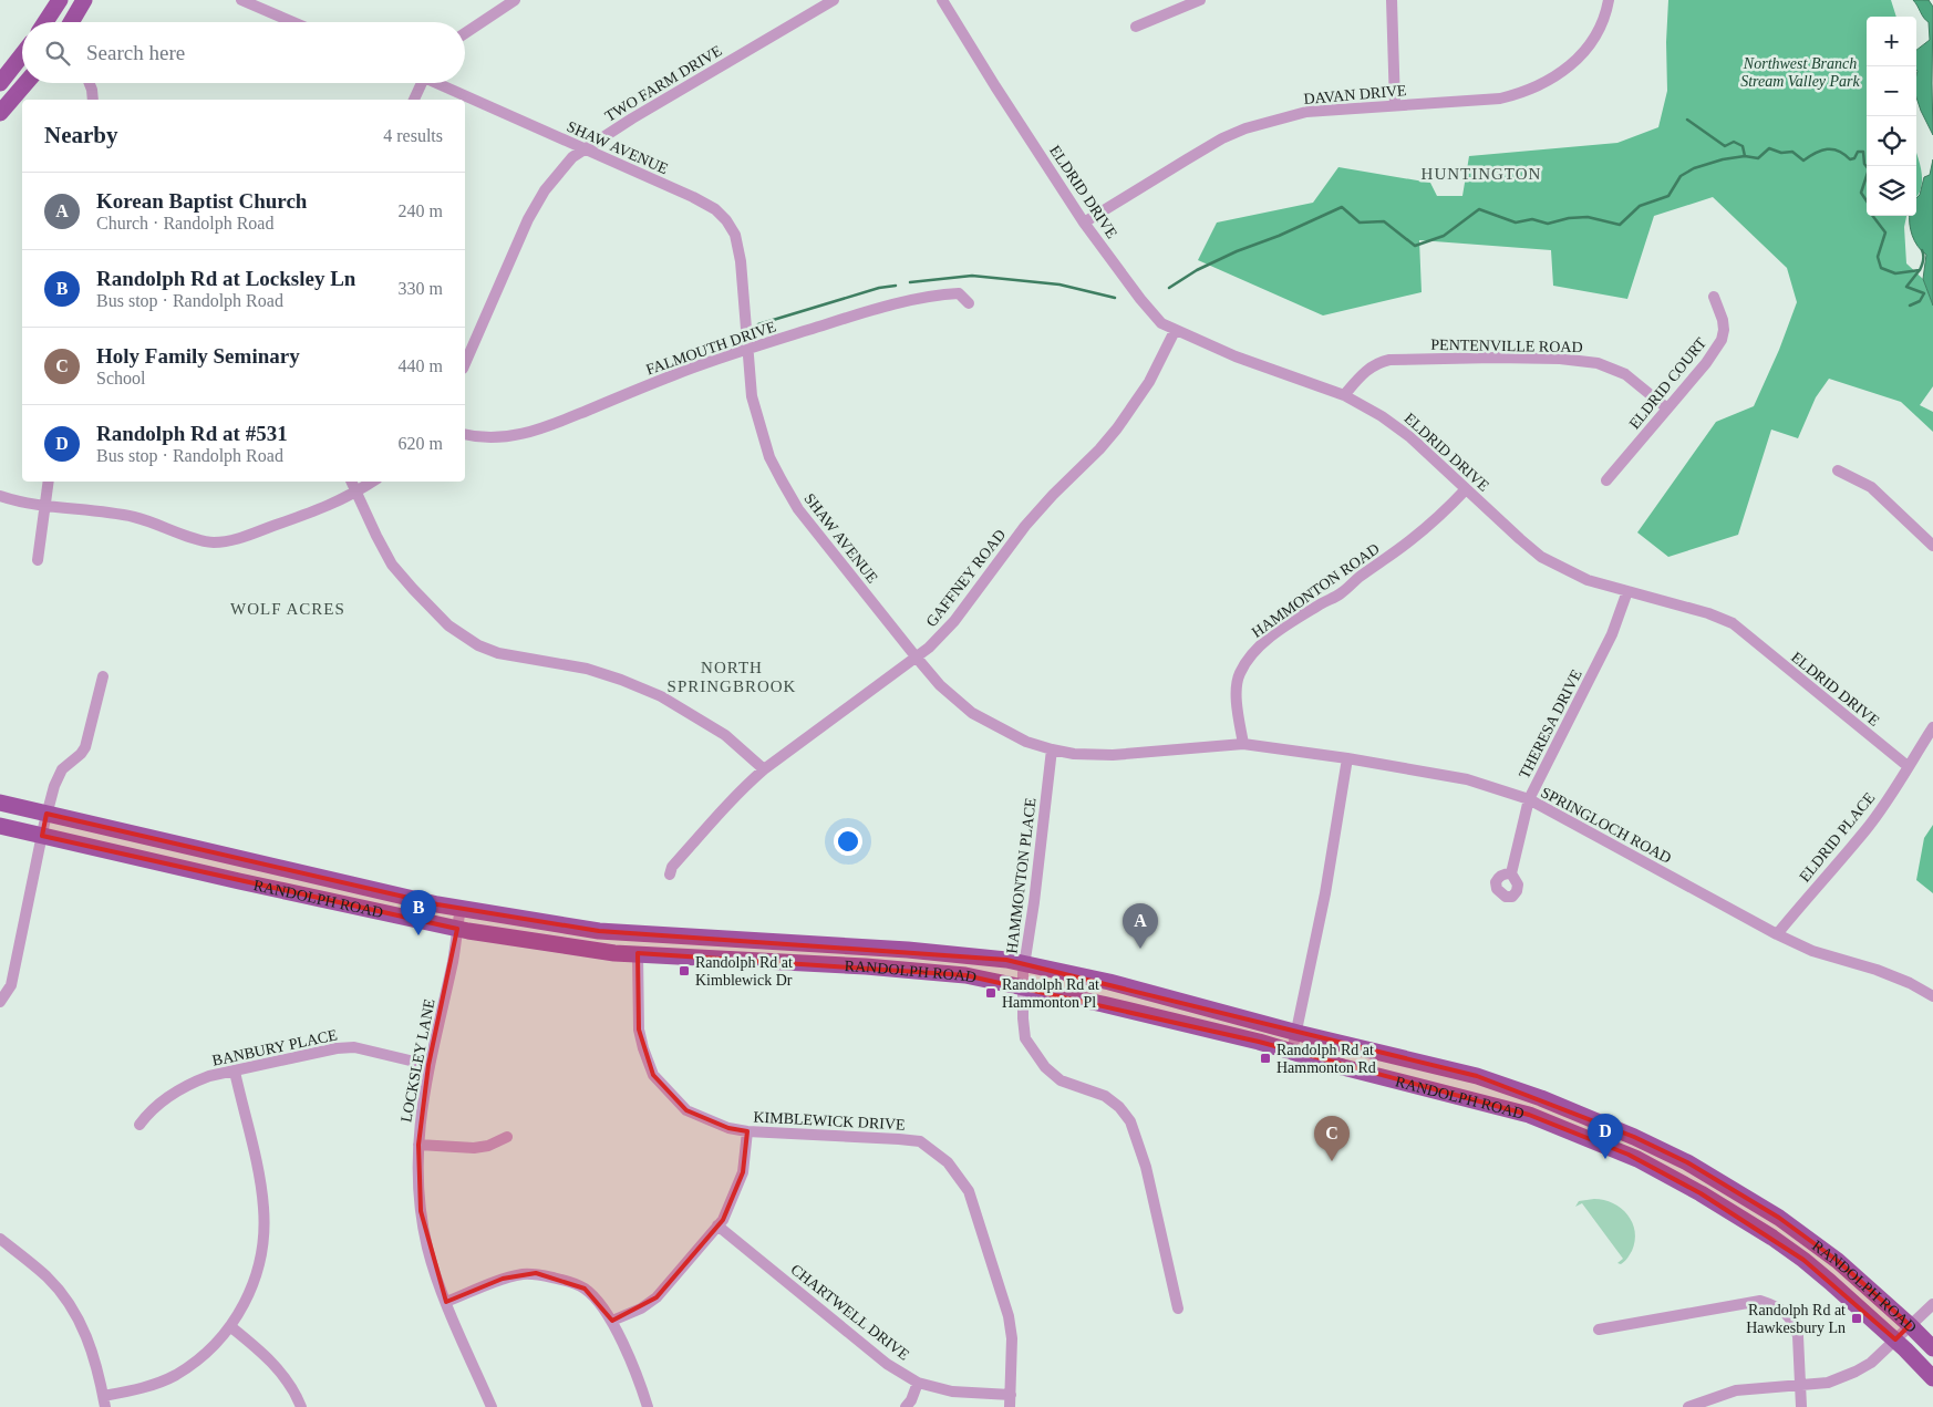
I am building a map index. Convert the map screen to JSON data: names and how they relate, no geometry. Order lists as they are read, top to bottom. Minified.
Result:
{"streets":{"main road":["RANDOLPH ROAD"],"street":["TWO FARM DRIVE","DAVAN DRIVE","SHAW AVENUE","ELDRID DRIVE","PENTENVILLE ROAD","FALMOUTH DRIVE","ELDRID COURT","GAFFNEY ROAD","HAMMONTON ROAD","THERESA DRIVE","SPRINGLOCH ROAD","ELDRID PLACE","HAMMONTON PLACE","BANBURY PLACE","LOCKSLEY LANE","KIMBLEWICK DRIVE","CHARTWELL DRIVE"]},"crossings":[["TWO FARM DRIVE","SHAW AVENUE"],["DAVAN DRIVE","ELDRID DRIVE"],["SHAW AVENUE","FALMOUTH DRIVE"],["SHAW AVENUE","GAFFNEY ROAD"],["SHAW AVENUE","HAMMONTON ROAD"],["SHAW AVENUE","SPRINGLOCH ROAD"],["SHAW AVENUE","HAMMONTON PLACE"],["ELDRID DRIVE","PENTENVILLE ROAD"],["ELDRID DRIVE","GAFFNEY ROAD"],["ELDRID DRIVE","HAMMONTON ROAD"],["ELDRID DRIVE","THERESA DRIVE"],["ELDRID DRIVE","ELDRID PLACE"],["PENTENVILLE ROAD","ELDRID COURT"],["HAMMONTON ROAD","SPRINGLOCH ROAD"],["THERESA DRIVE","SPRINGLOCH ROAD"],["SPRINGLOCH ROAD","ELDRID PLACE"],["HAMMONTON PLACE","RANDOLPH ROAD"],["RANDOLPH ROAD","LOCKSLEY LANE"],["RANDOLPH ROAD","KIMBLEWICK DRIVE"],["BANBURY PLACE","LOCKSLEY LANE"],["KIMBLEWICK DRIVE","CHARTWELL DRIVE"]],"districts":["HUNTINGTON","WOLF ACRES","NORTH SPRINGBROOK"],"parks":["Northwest Branch Stream Valley Park"],"places":{"transit":["Randolph Rd at Kimblewick Dr","Randolph Rd at Hammonton Pl","Randolph Rd at Hammonton Rd","Randolph Rd at Hawkesbury Ln"]},"page":{"map_buttons":["+","−"],"search":"Search here","heading":["Nearby","4 results"],"list":[{"mark":"A","name":"Korean Baptist Church","note":"Church · Randolph Road","value":"240 m"},{"mark":"B","name":"Randolph Rd at Locksley Ln","note":"Bus stop · Randolph Road","value":"330 m"},{"mark":"C","name":"Holy Family Seminary","note":"School","value":"440 m"},{"mark":"D","name":"Randolph Rd at #531","note":"Bus stop · Randolph Road","value":"620 m"}],"pins":["B","A","D","C"]}}
